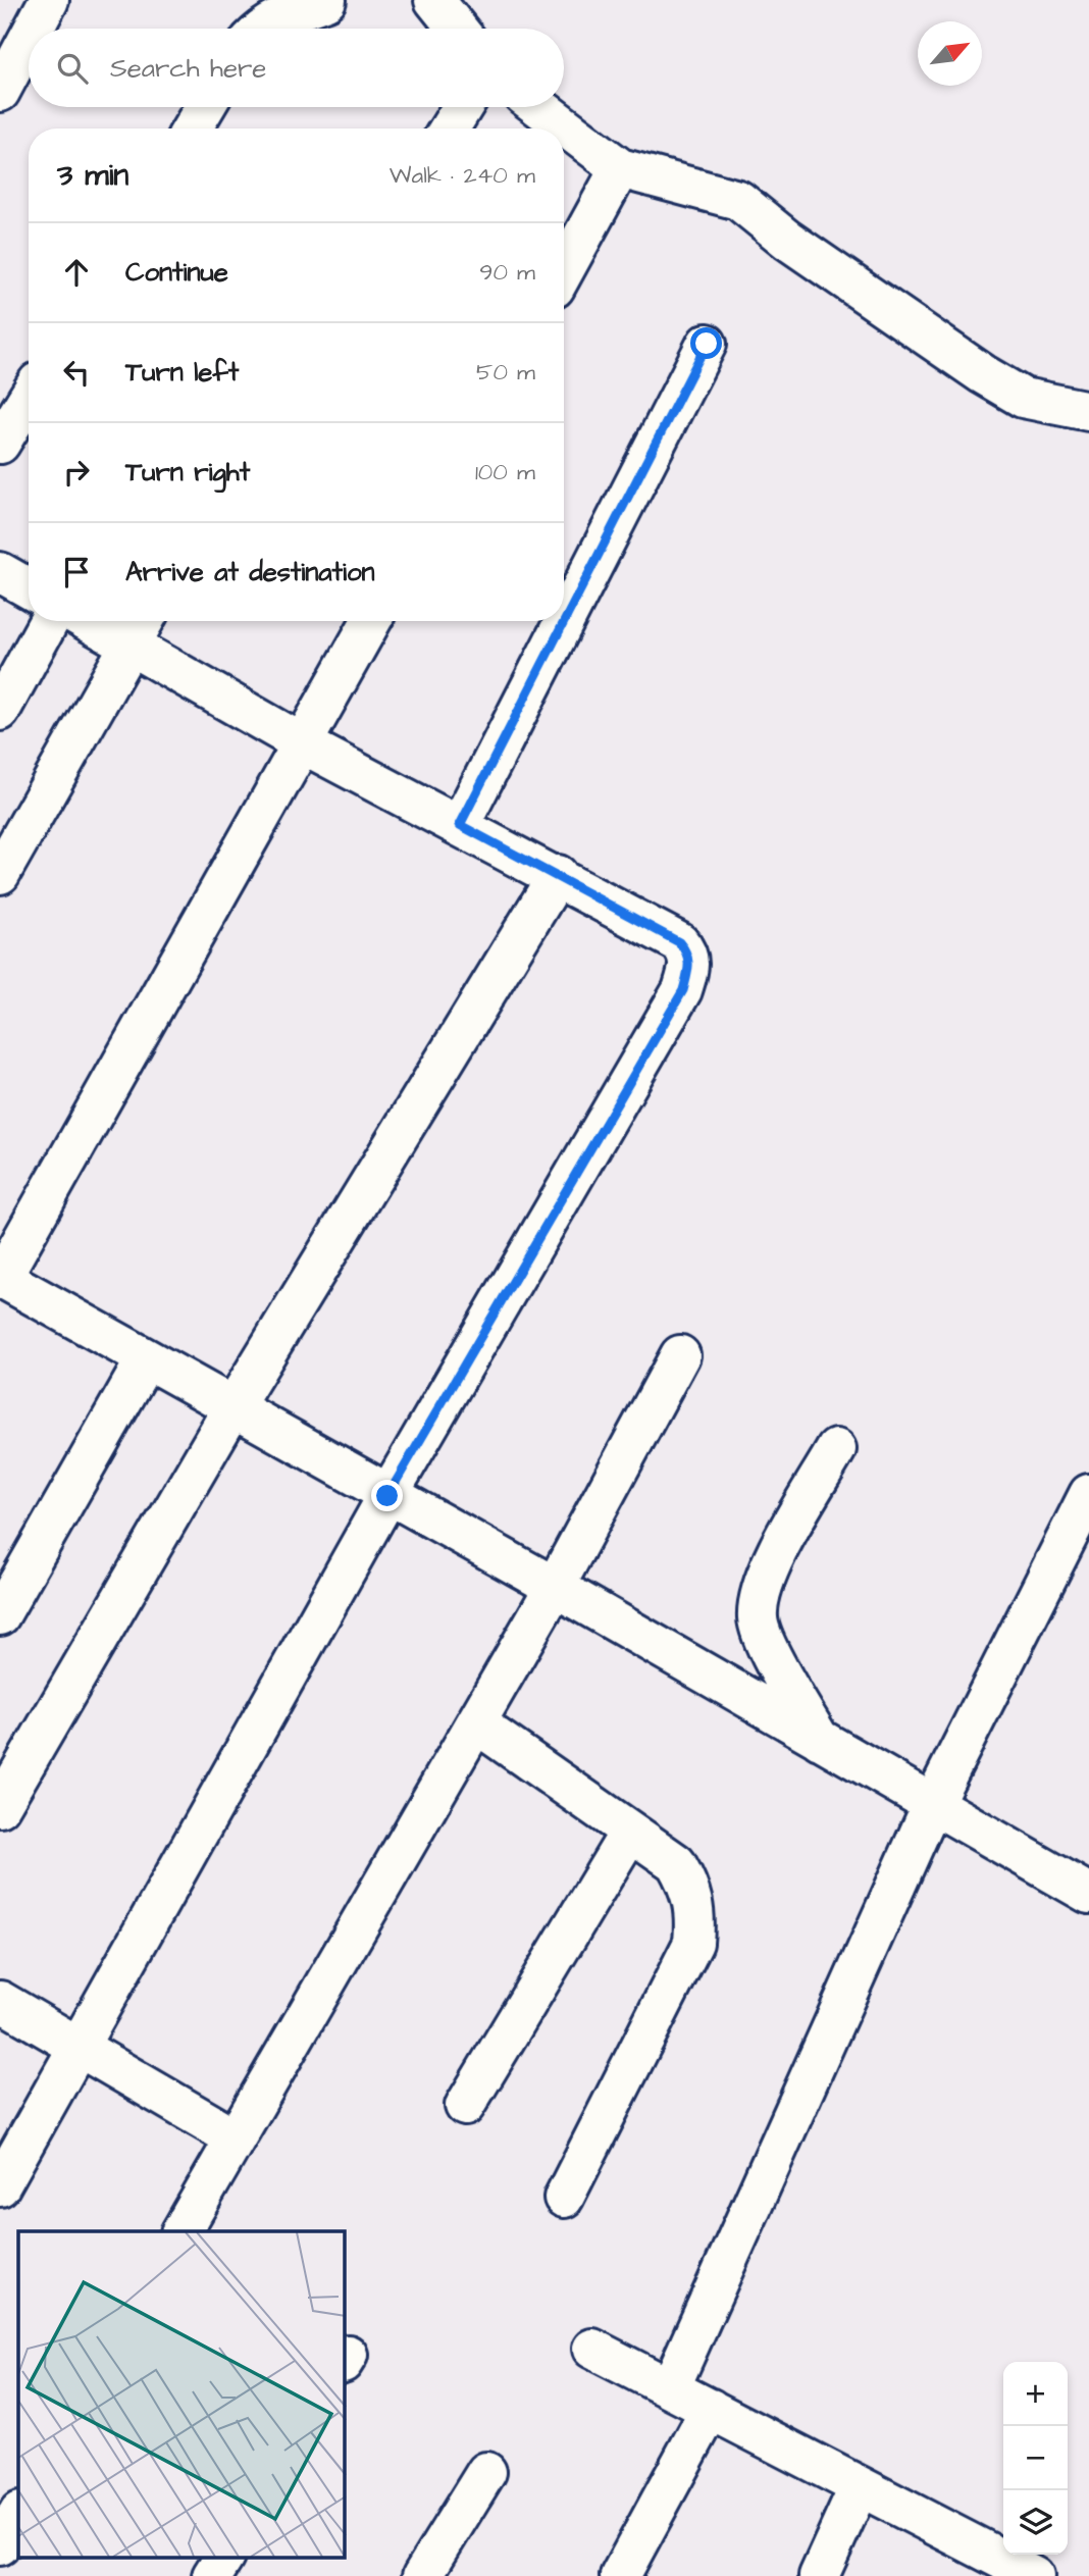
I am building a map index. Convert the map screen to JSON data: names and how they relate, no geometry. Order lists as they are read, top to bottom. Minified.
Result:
{"north":"top right","page":{"search":"Search here","heading":["3 min","Walk · 240 m"],"list":[["Continue","90 m"],["Turn left","50 m"],["Turn right","100 m"],"Arrive at destination"],"map_buttons":["+","−"]}}
